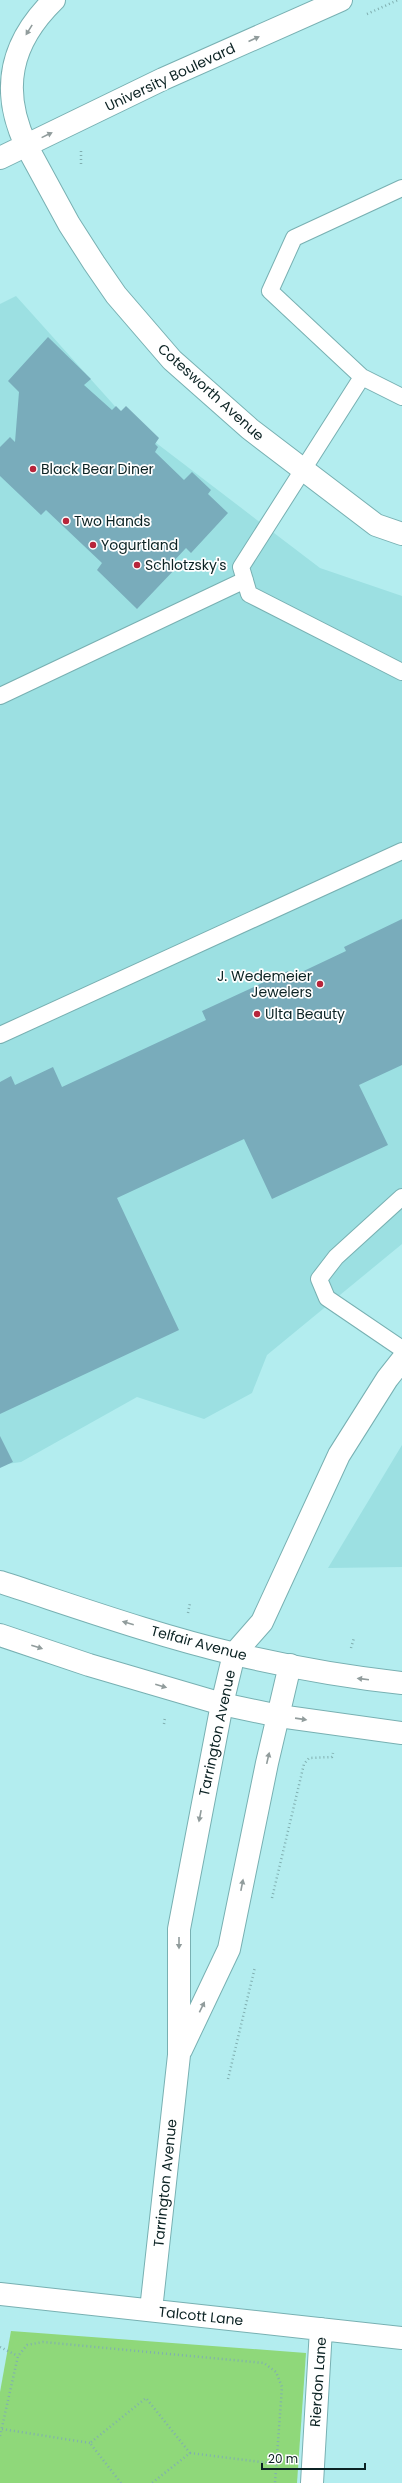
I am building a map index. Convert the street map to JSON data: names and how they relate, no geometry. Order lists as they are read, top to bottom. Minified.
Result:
{"streets":{"street":["University Boulevard","Cotesworth Avenue","Telfair Avenue","Tarrington Avenue","Talcott Lane","Rierdon Lane"]},"crossings":[["University Boulevard","Cotesworth Avenue"],["Telfair Avenue","Tarrington Avenue"],["Tarrington Avenue","Talcott Lane"],["Talcott Lane","Rierdon Lane"]],"one_way":["University Boulevard"],"places":["Black Bear Diner","Two Hands","Yogurtland","Schlotzsky's","J. Wedemeier Jewelers","Ulta Beauty"],"scale_bar":"20 m"}
